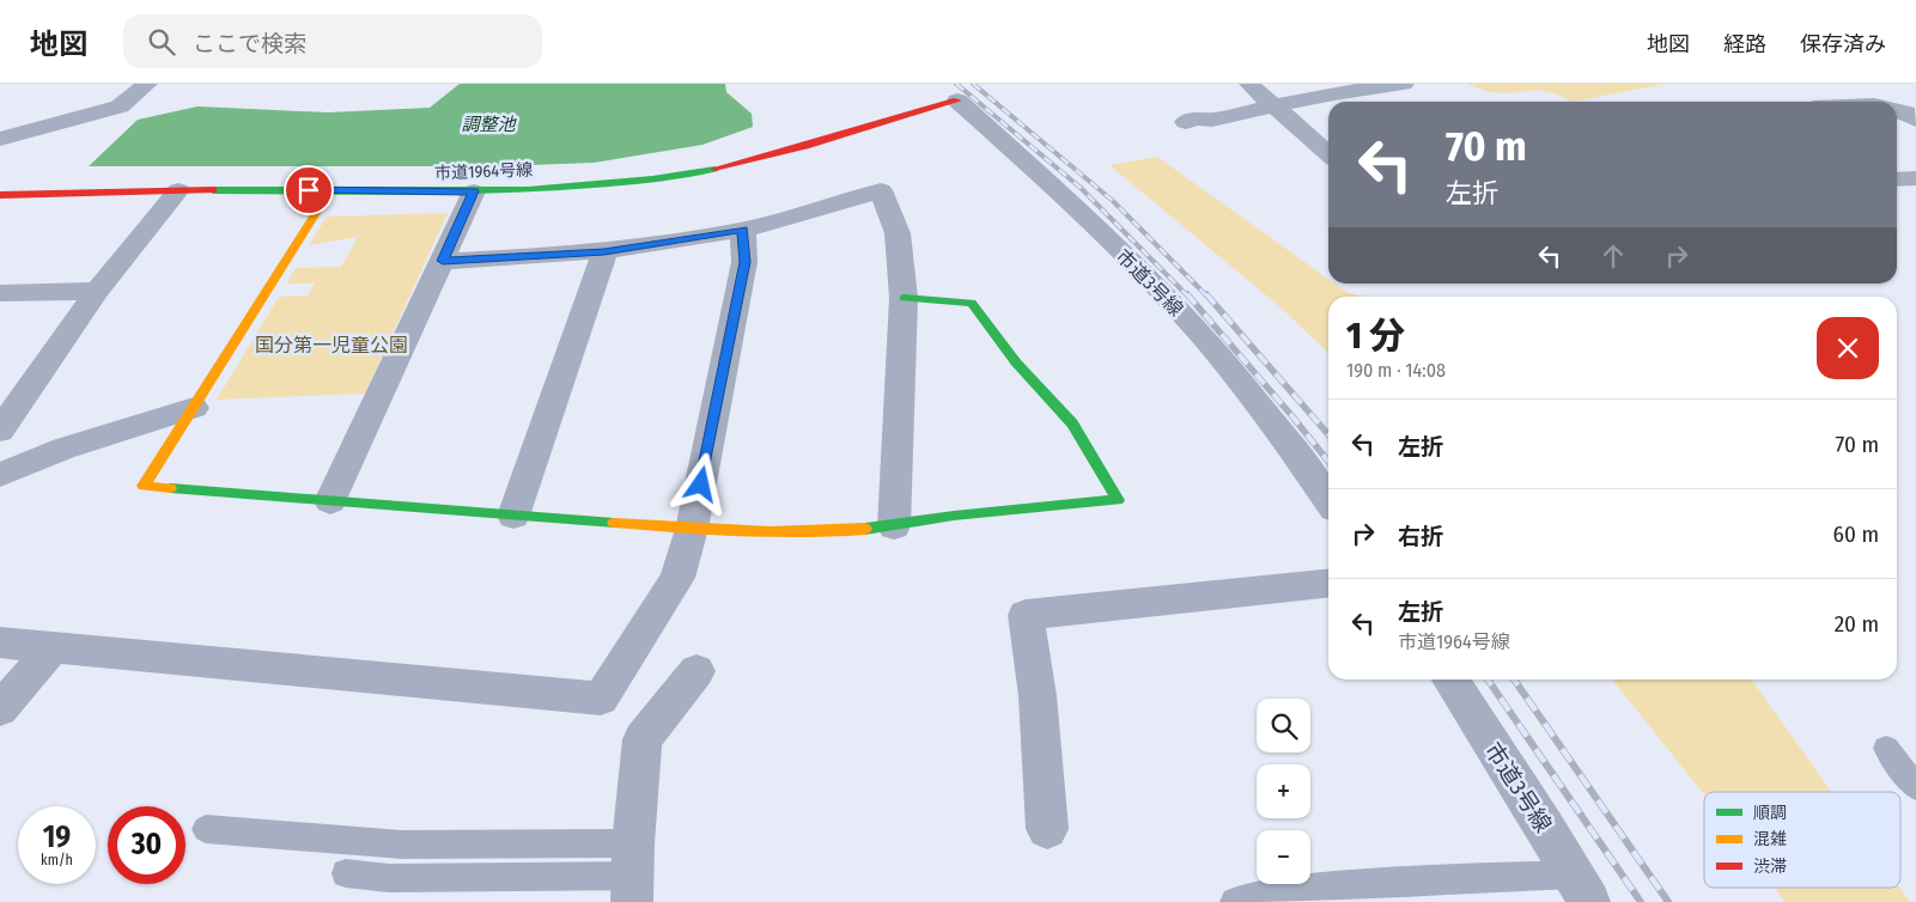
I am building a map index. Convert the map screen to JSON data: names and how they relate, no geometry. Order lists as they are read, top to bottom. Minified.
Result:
{"streets":{"street":["市道1964号線","市道3号線"]},"crossings":[["市道1964号線","市道3号線"]],"water":["調整池"],"parks":["国分第一児童公園"],"legend":["順調","混雑","渋滞"],"page":{"header":"地図","search":"ここで検索","nav":["地図","経路","保存済み"],"turn":["70 m","左折"],"heading":["1 分","190 m · 14:08"],"list":[{"name":"左折","value":"70 m"},{"name":"右折","value":"60 m"},{"name":"左折","note":"市道1964号線","value":"20 m"}],"map_buttons":["+","−"],"speed":"19 km/h","limit":"30"}}
